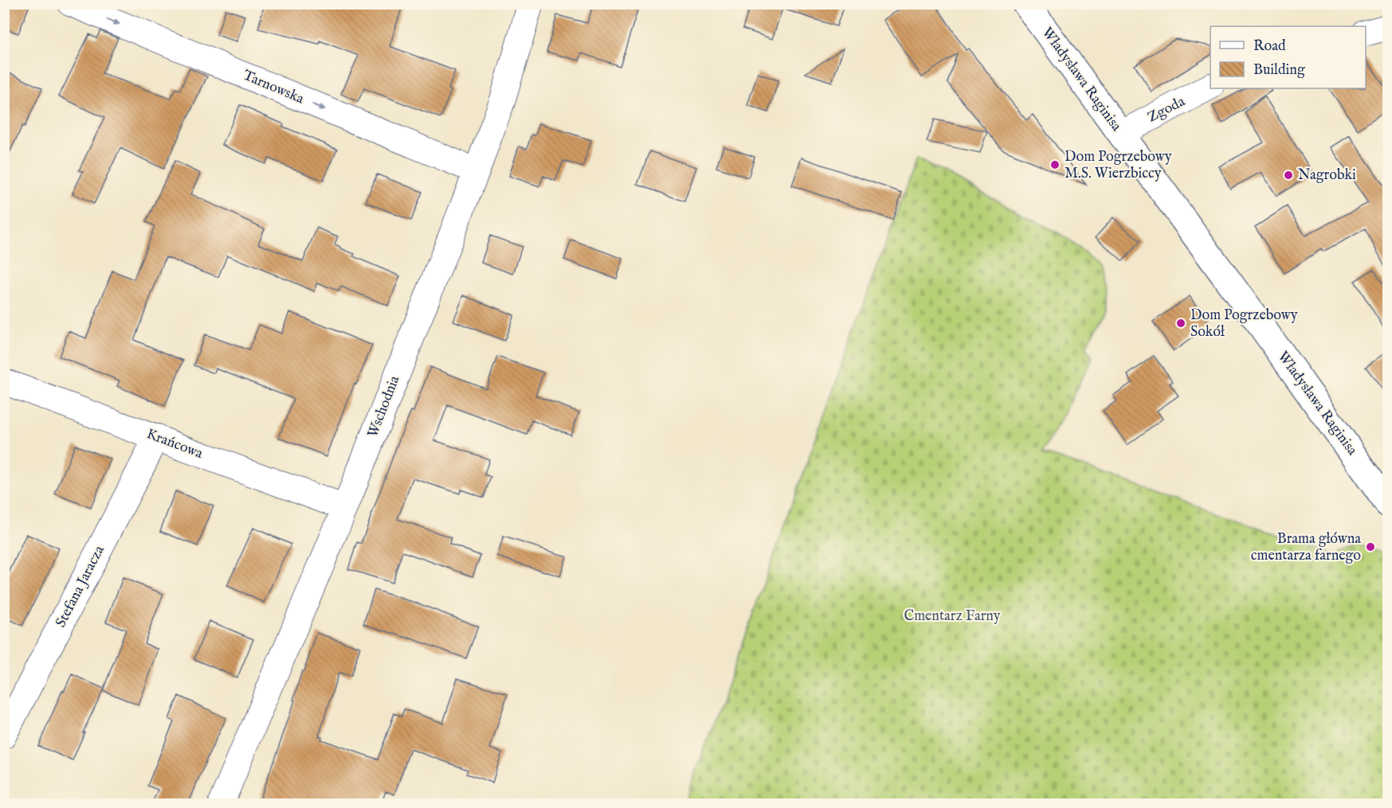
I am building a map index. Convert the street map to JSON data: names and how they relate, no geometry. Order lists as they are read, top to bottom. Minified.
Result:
{"streets":{"street":["Władysława Raginisa","Tarnowska","Zgoda","Wschodnia","Krańcowa","Stefana Jaracza"]},"crossings":[["Władysława Raginisa","Zgoda"],["Tarnowska","Wschodnia"],["Wschodnia","Krańcowa"],["Krańcowa","Stefana Jaracza"]],"one_way":["Tarnowska"],"parks":["Cmentarz Farny"],"places":["Dom Pogrzebowy M.S. Wierzbiccy","Nagrobki","Dom Pogrzebowy Sokół","Brama główna cmentarza farnego"],"legend":["Road","Building"]}
